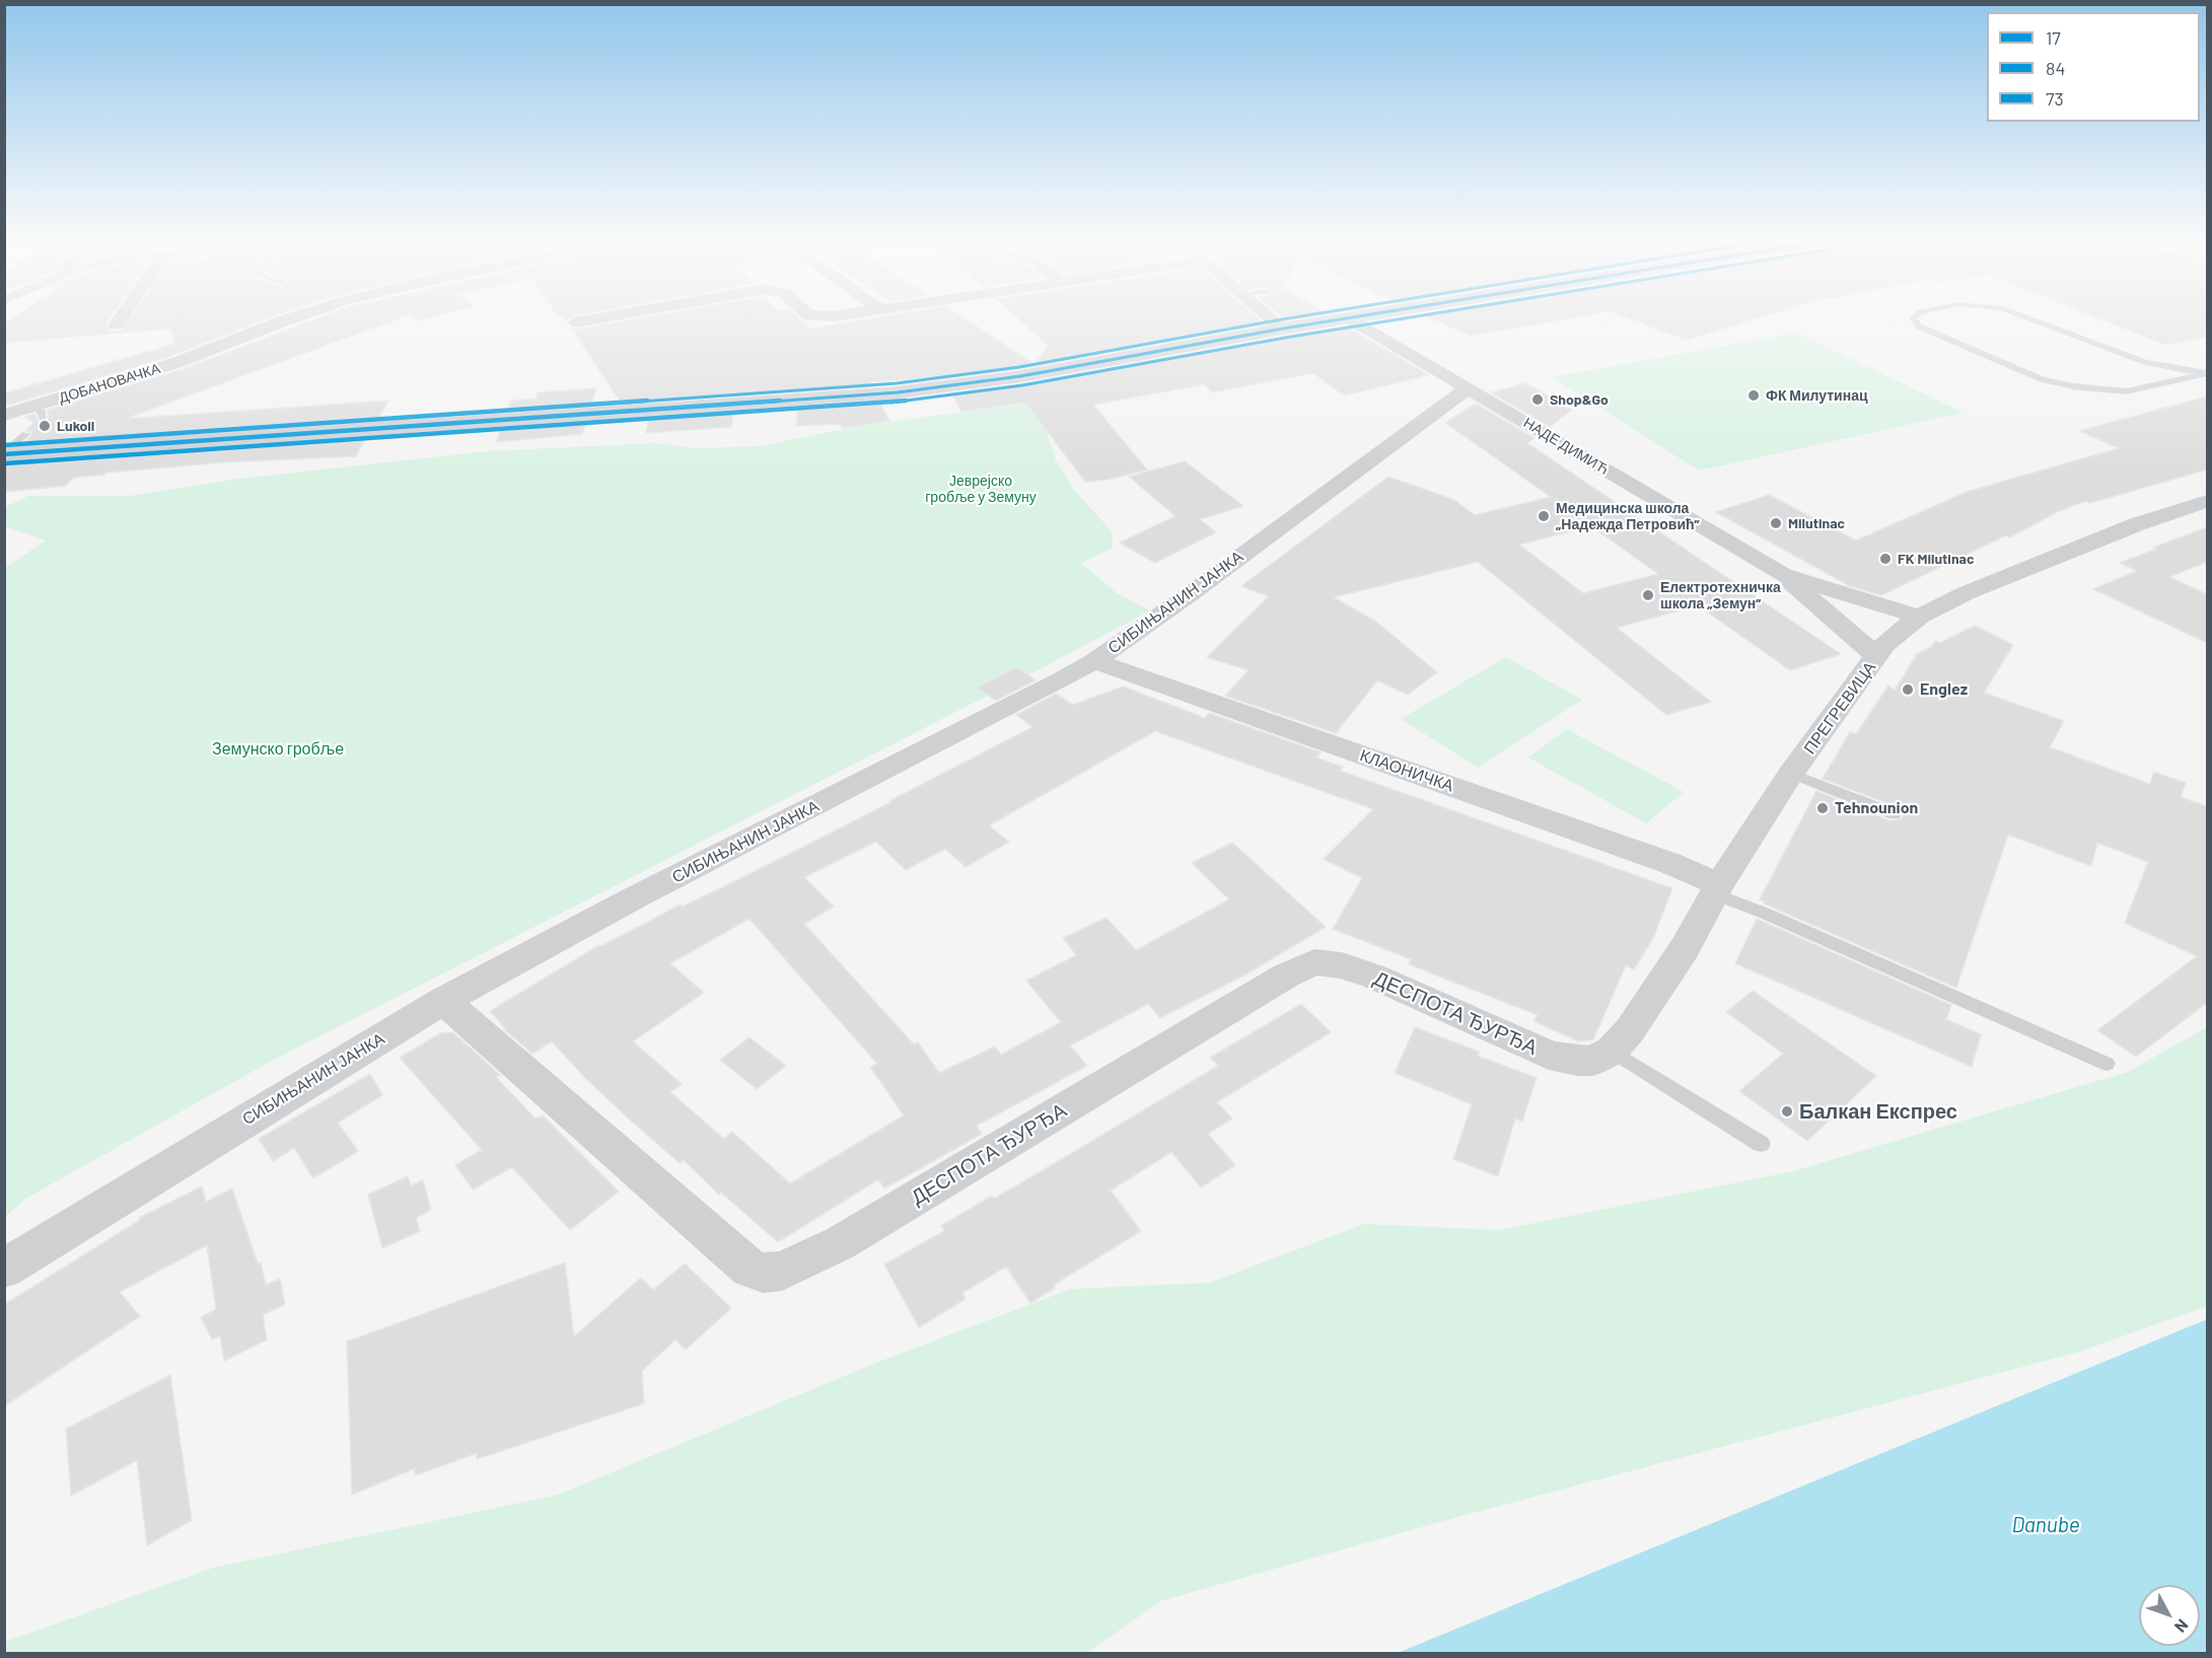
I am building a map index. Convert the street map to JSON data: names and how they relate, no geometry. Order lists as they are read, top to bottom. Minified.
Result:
{"streets":{"street":["ДОБАНОВАЧКА","НАДЕ ДИМИЋ","СИБИЊАНИН ЈАНКА","ПРЕГРЕВИЦА","КЛАОНИЧКА","ДЕСПОТА ЂУРЂА"]},"crossings":[["НАДЕ ДИМИЋ","СИБИЊАНИН ЈАНКА"],["НАДЕ ДИМИЋ","ПРЕГРЕВИЦА"],["СИБИЊАНИН ЈАНКА","КЛАОНИЧКА"],["СИБИЊАНИН ЈАНКА","ДЕСПОТА ЂУРЂА"],["ПРЕГРЕВИЦА","КЛАОНИЧКА"],["ПРЕГРЕВИЦА","ДЕСПОТА ЂУРЂА"]],"water":["Danube"],"parks":["Јеврејско гробље у Земуну","Земунско гробље"],"places":["ФК Милутинац","Shop&Go","Lukoil","Медицинска школа „Надежда Петровић”","Milutinac","FK Milutinac","Електротехничка школа „Земун”","Englez","Tehnounion","Балкан Експрес"],"lines":["transit line 17","transit line 84","transit line 73"],"legend":["17","84","73"],"north":"bottom right"}
